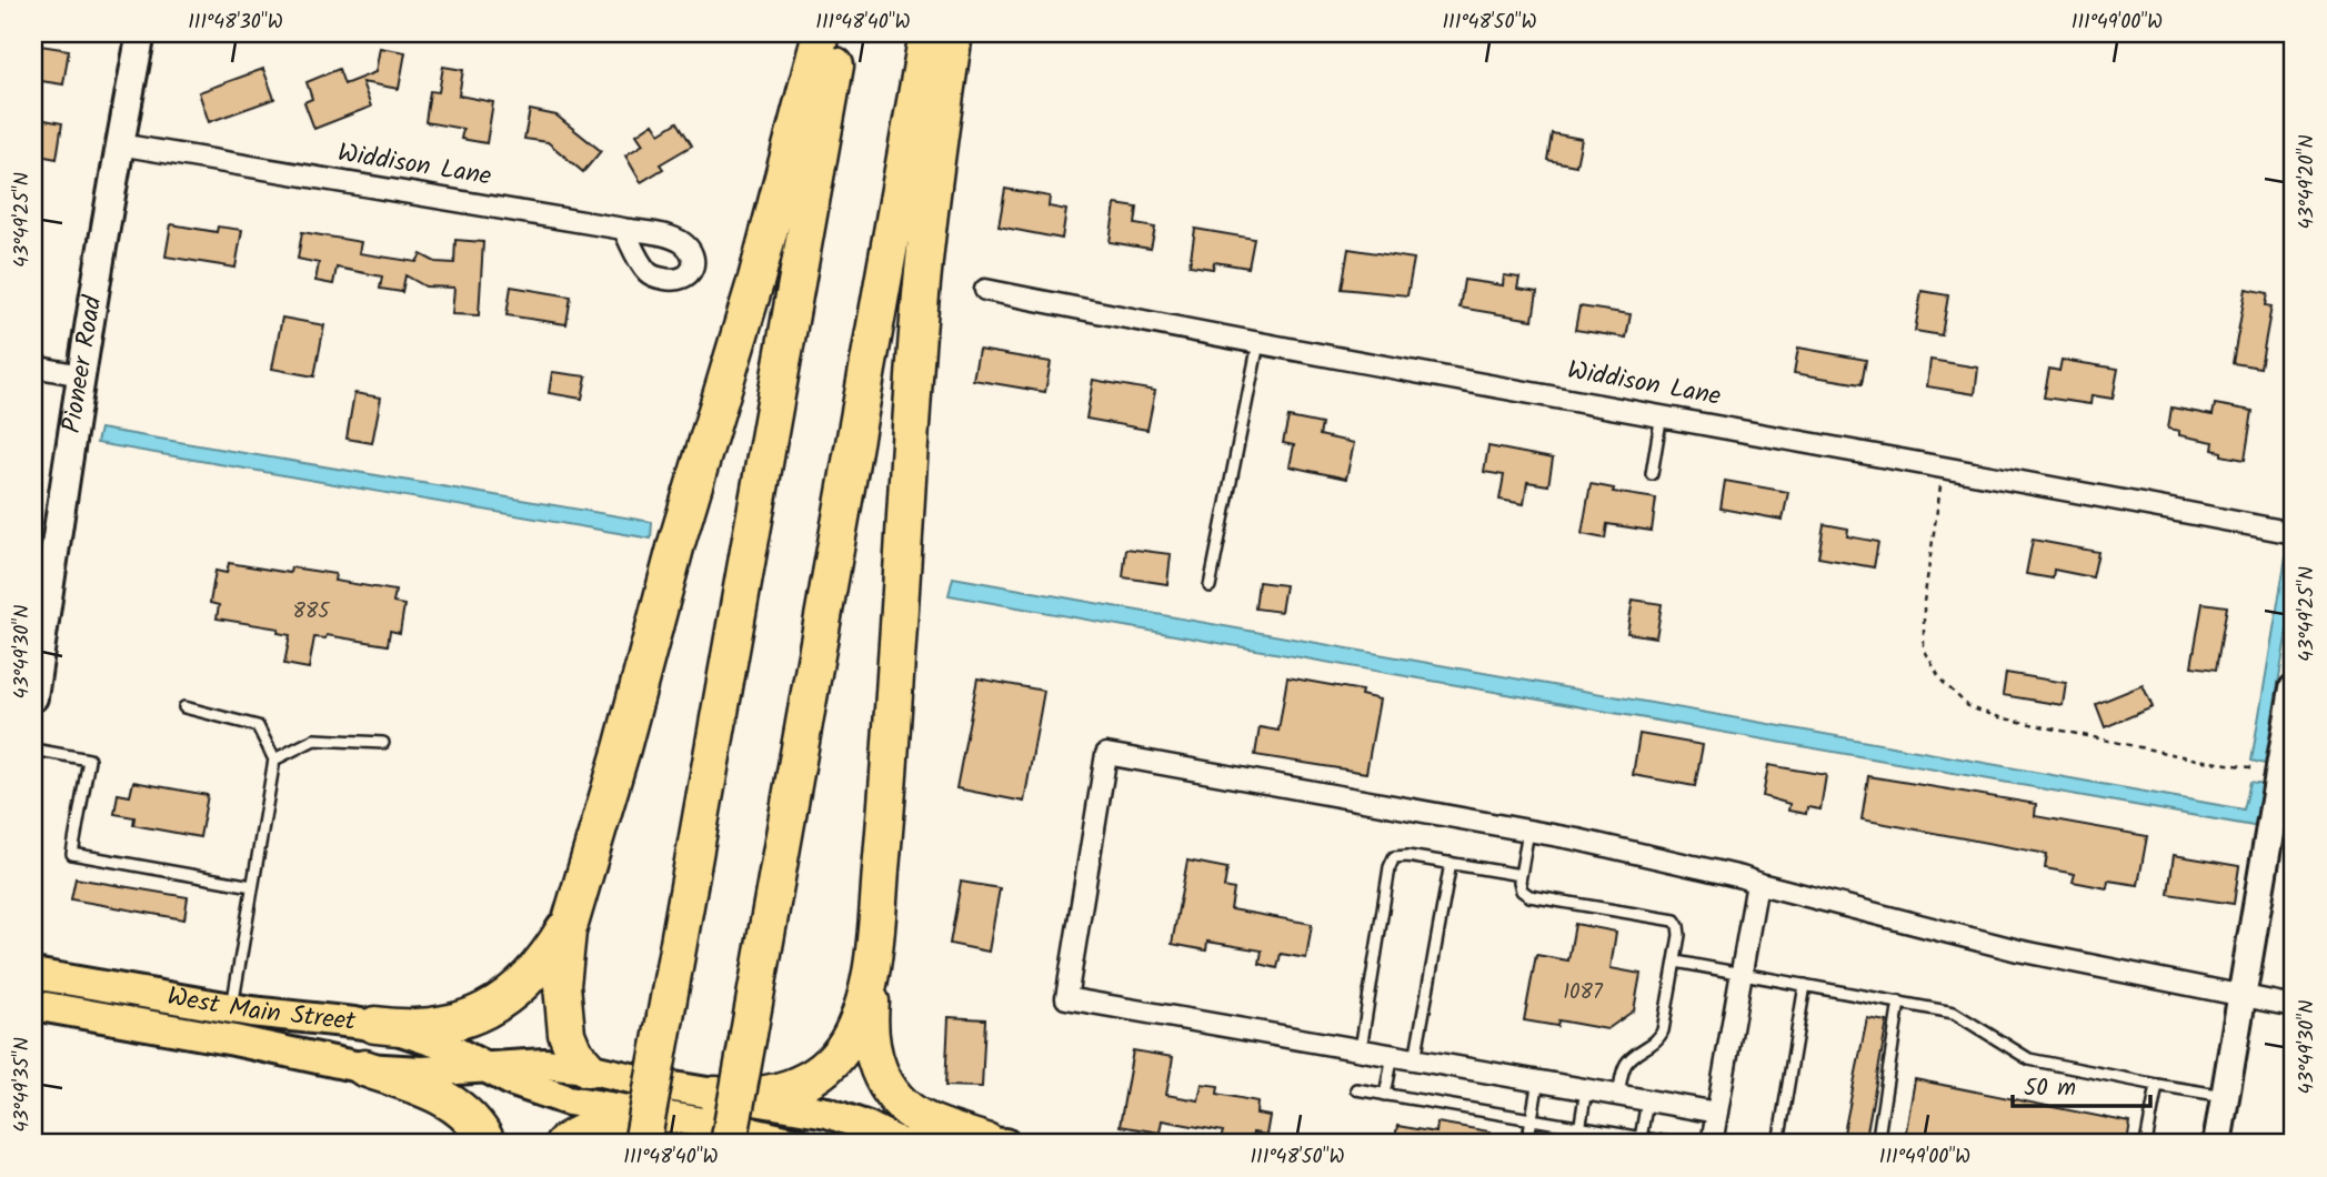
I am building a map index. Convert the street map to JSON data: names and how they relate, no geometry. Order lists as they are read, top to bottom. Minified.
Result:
{"streets":{"main road":["West Main Street"],"street":["Widdison Lane","Pioneer Road"]},"crossings":[["Widdison Lane","Pioneer Road"]],"house_numbers":["885","1087"],"scale_bar":"50 m","coordinates":["111°48'30\"W","111°48'40\"W","111°48'50\"W","111°49'00\"W","43°49'20\"N","43°49'25\"N","43°49'30\"N","43°49'35\"N"]}
